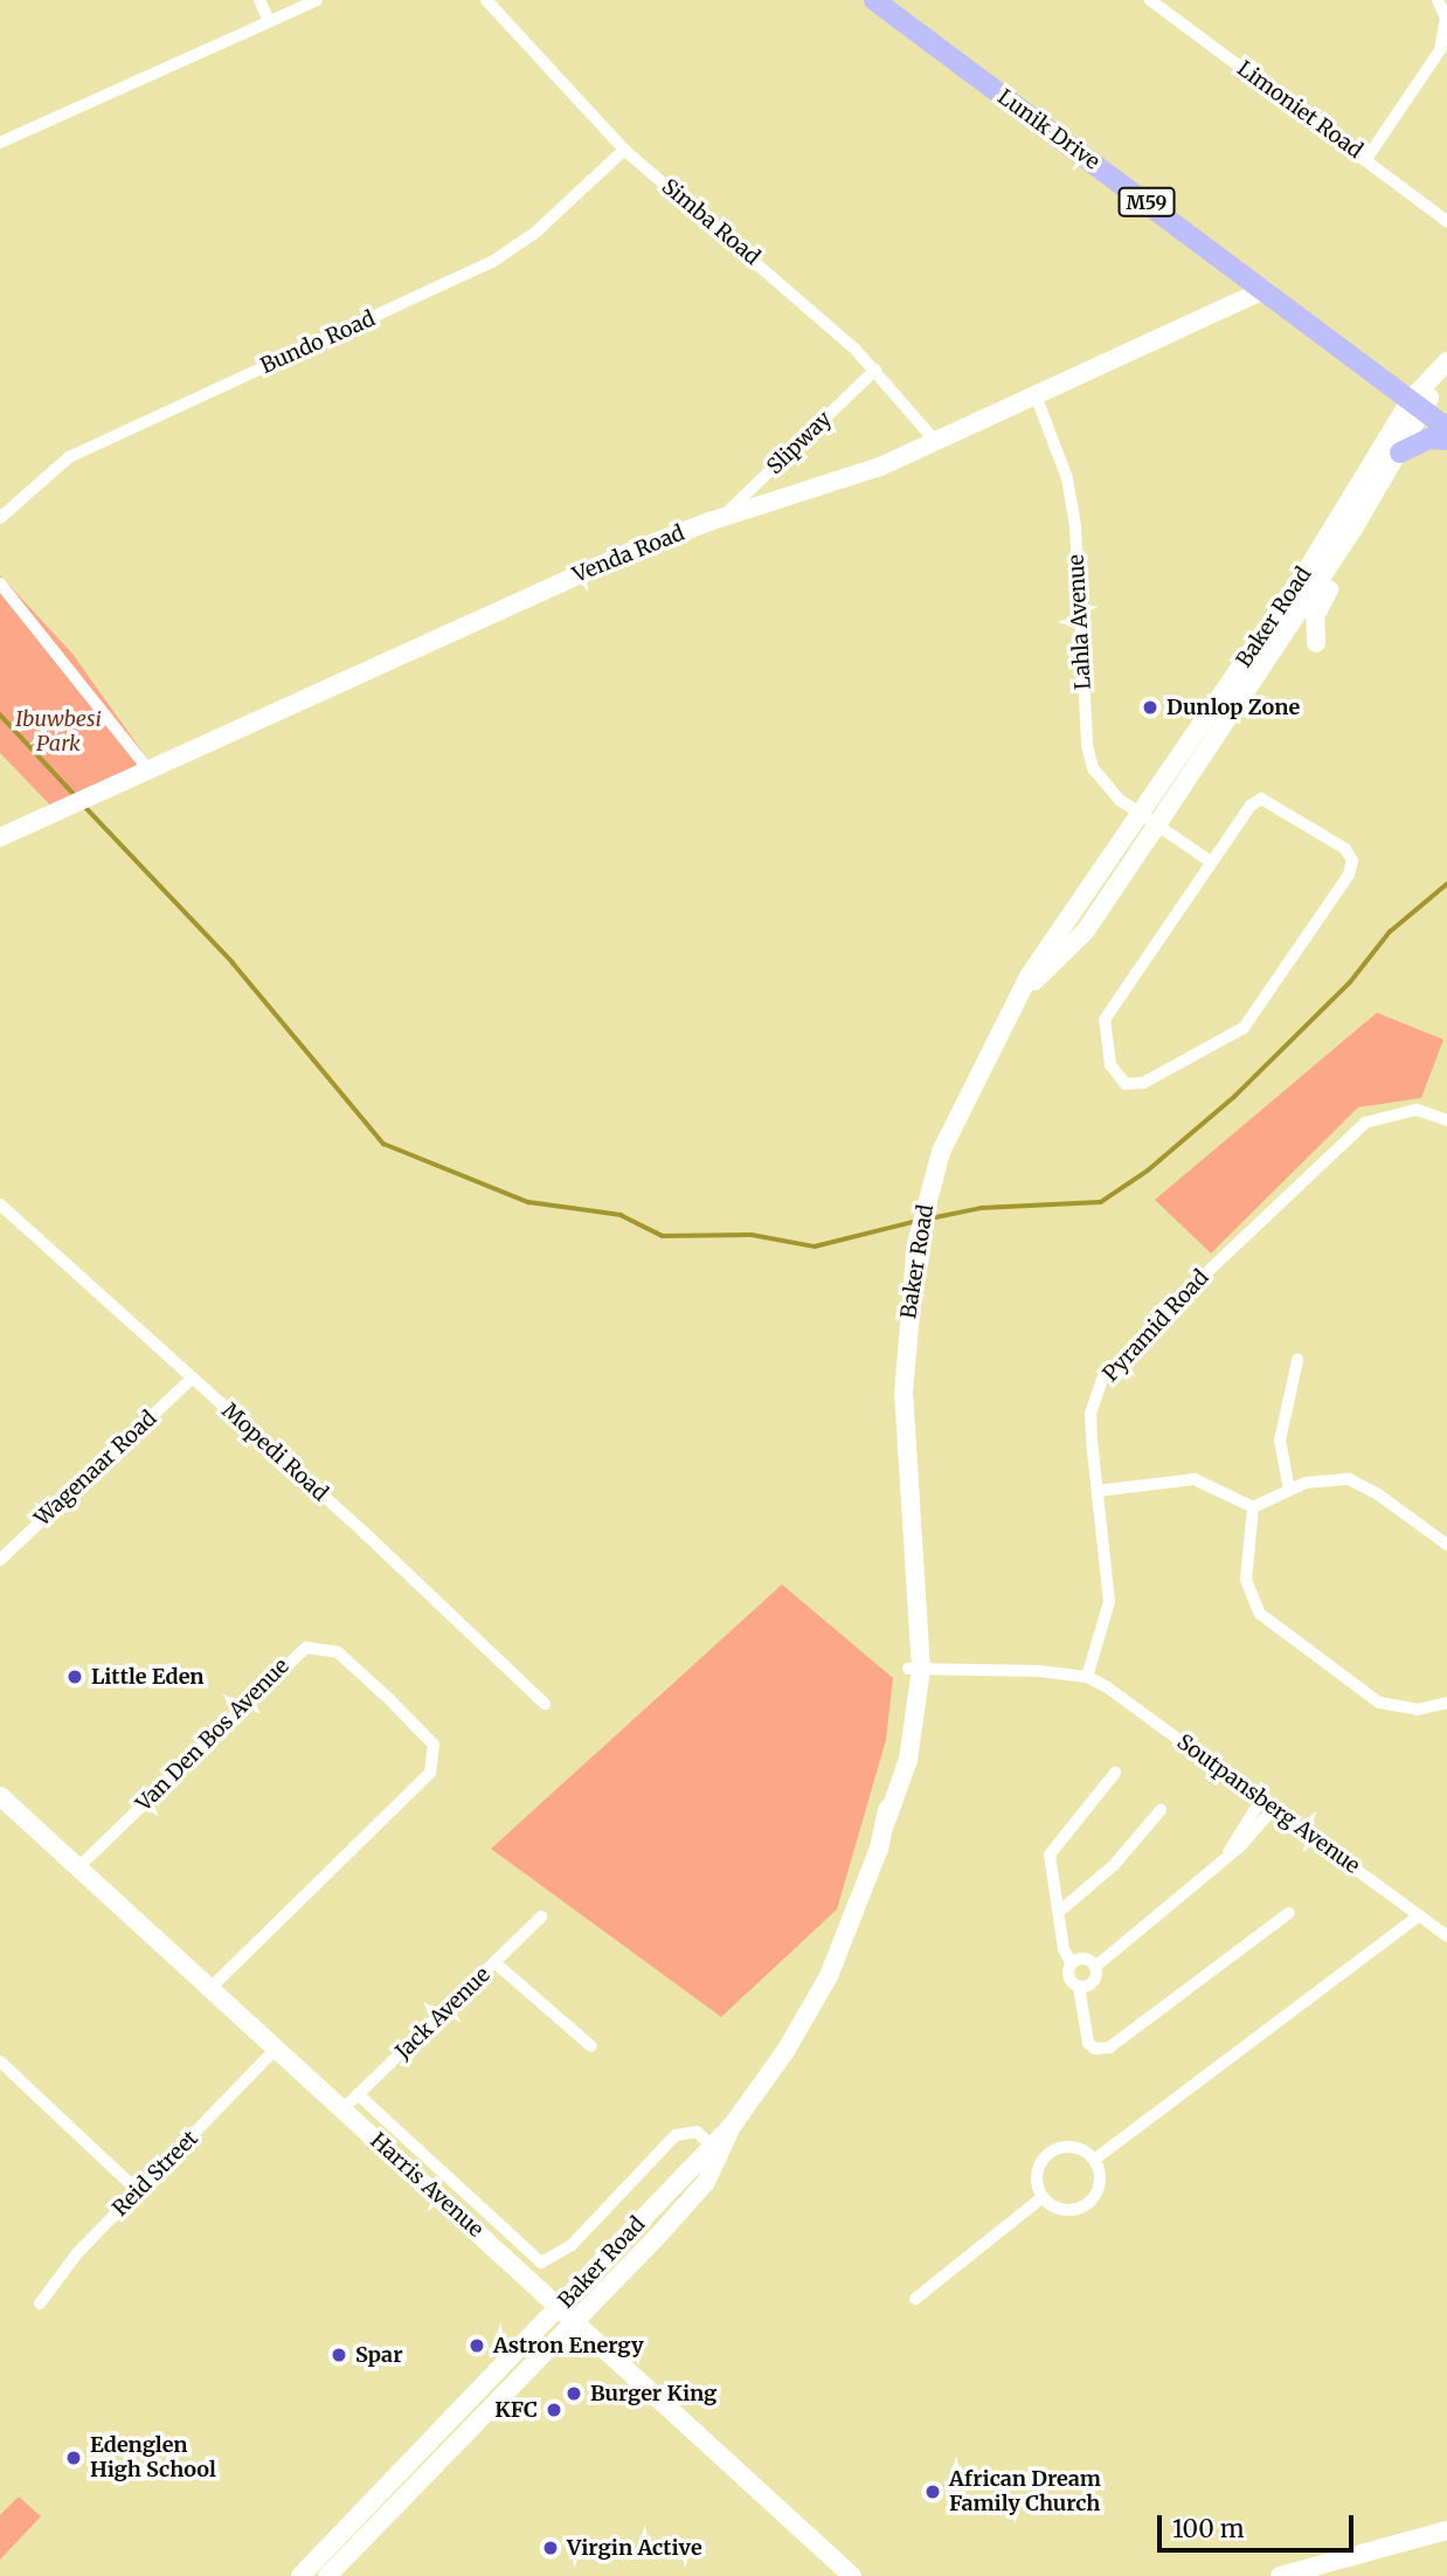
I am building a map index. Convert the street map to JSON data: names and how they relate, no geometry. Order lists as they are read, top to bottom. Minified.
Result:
{"streets":{"main road":["Lunik Drive","M59","Venda Road","Baker Road","Harris Avenue"],"street":["Limoniet Road","Simba Road","Bundo Road","Slipway","Lahla Avenue","Pyramid Road","Mopedi Road","Wagenaar Road","Van Den Bos Avenue","Soutpansberg Avenue","Jack Avenue","Reid Street"]},"crossings":[["Lunik Drive","M59"],["Lunik Drive","Venda Road"],["Lunik Drive","Baker Road"],["M59","Baker Road"],["Simba Road","Bundo Road"],["Simba Road","Slipway"],["Simba Road","Venda Road"],["Slipway","Venda Road"],["Venda Road","Lahla Avenue"],["Baker Road","Lahla Avenue"],["Baker Road","Harris Avenue"],["Pyramid Road","Soutpansberg Avenue"],["Mopedi Road","Wagenaar Road"],["Van Den Bos Avenue","Harris Avenue"],["Jack Avenue","Harris Avenue"],["Reid Street","Harris Avenue"]],"parks":["Ibuwbesi Park"],"places":["Dunlop Zone","Little Eden","Astron Energy","Spar","Burger King","KFC","Edenglen High School","African Dream Family Church","Virgin Active"],"scale_bar":"100 m"}
